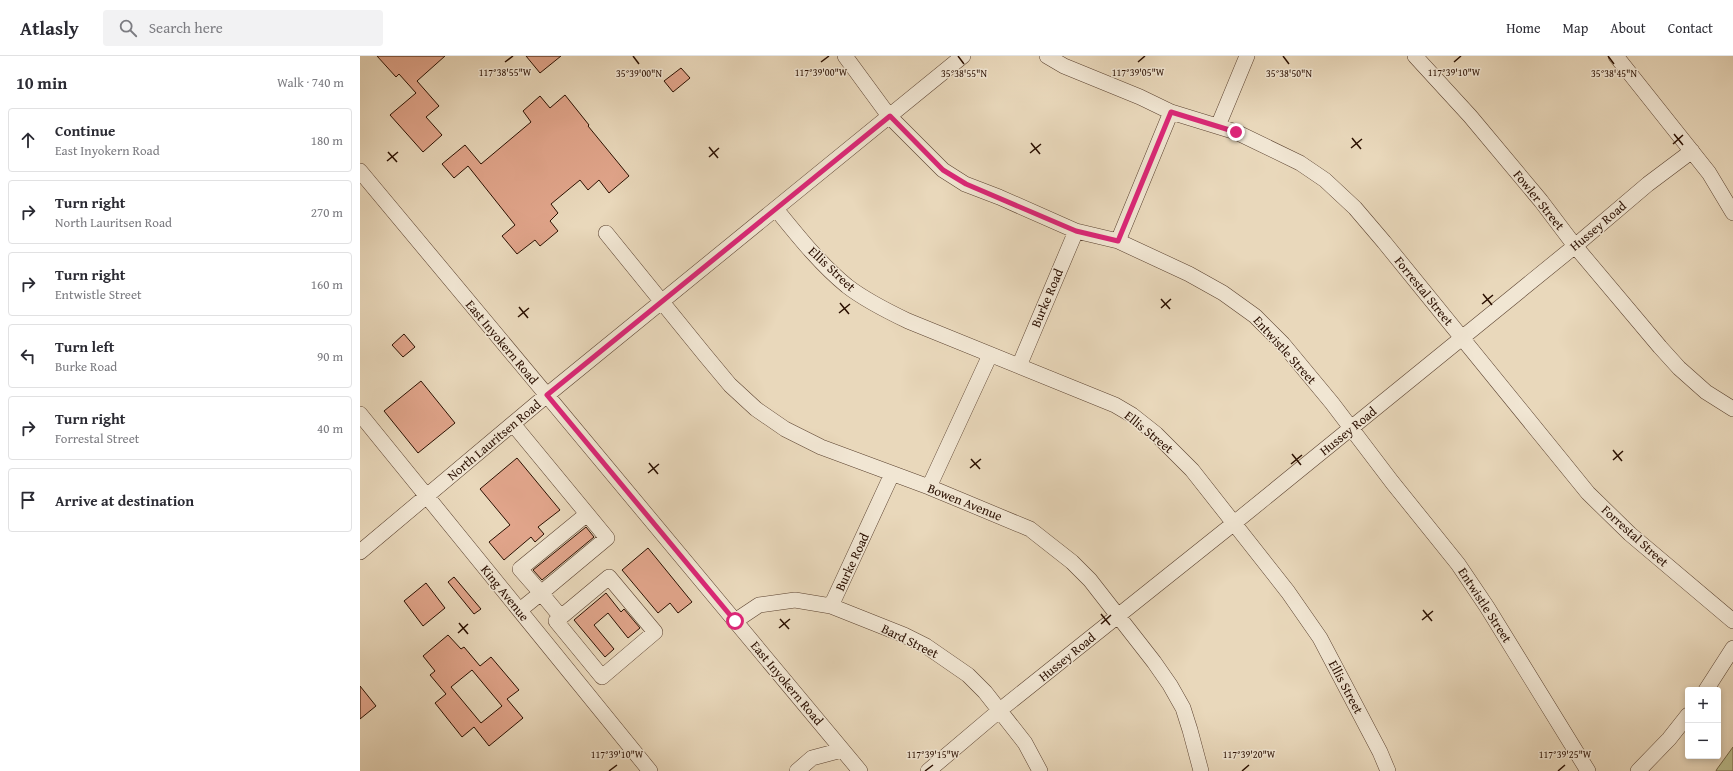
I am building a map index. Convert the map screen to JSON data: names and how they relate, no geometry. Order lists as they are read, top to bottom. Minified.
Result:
{"streets":{"street":["Fowler Street","Hussey Road","Ellis Street","Forrestal Street","Burke Road","East Inyokern Road","Entwistle Street","North Lauritsen Road","Bowen Avenue","King Avenue","Bard Street"]},"crossings":[["Fowler Street","Hussey Road"],["Hussey Road","Ellis Street"],["Hussey Road","Forrestal Street"],["Hussey Road","Entwistle Street"],["Hussey Road","Bowen Avenue"],["Hussey Road","Bard Street"],["Ellis Street","Burke Road"],["Ellis Street","North Lauritsen Road"],["Burke Road","Entwistle Street"],["Burke Road","Bowen Avenue"],["Burke Road","Bard Street"],["East Inyokern Road","North Lauritsen Road"],["East Inyokern Road","Bard Street"],["Entwistle Street","North Lauritsen Road"],["North Lauritsen Road","Bowen Avenue"],["North Lauritsen Road","King Avenue"]],"page":{"header":"Atlasly","search":"Search here","nav":["Home","Map","About","Contact"],"heading":["10 min","Walk · 740 m"],"list":[["Continue","East Inyokern Road","180 m"],["Turn right","North Lauritsen Road","270 m"],["Turn right","Entwistle Street","160 m"],["Turn left","Burke Road","90 m"],["Turn right","Forrestal Street","40 m"],"Arrive at destination"],"map_buttons":["+","−"]},"coordinates":["117°38'55\"W","117°39'00\"W","117°39'05\"W","117°39'10\"W","35°39'00\"N","35°38'55\"N","35°38'50\"N","35°38'45\"N","117°39'15\"W","117°39'20\"W","117°39'25\"W"]}
